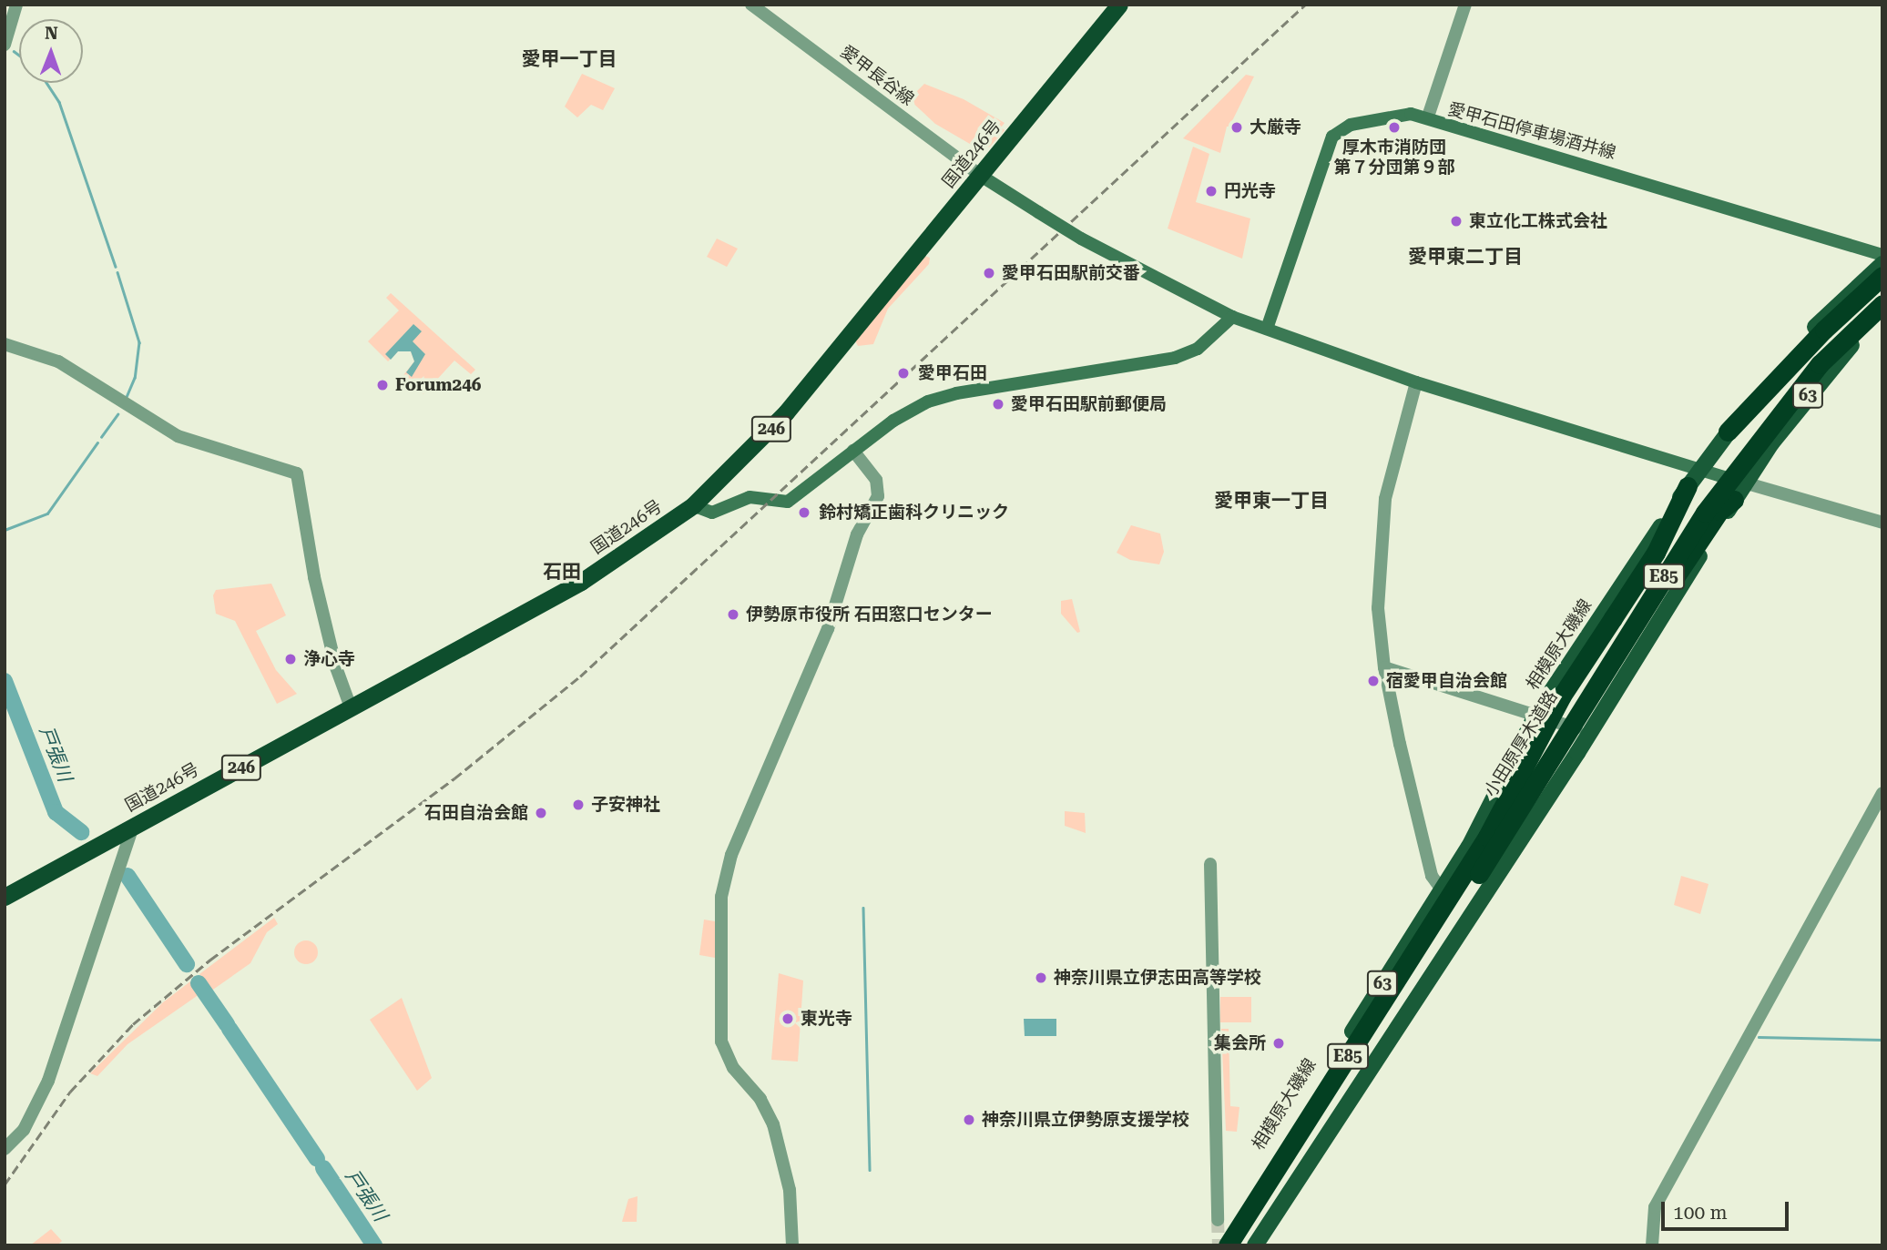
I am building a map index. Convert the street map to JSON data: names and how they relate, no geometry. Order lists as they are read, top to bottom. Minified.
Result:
{"streets":{"highway":["国道246号","246","E85","小田原厚木道路"],"main road":["愛甲石田停車場酒井線","63","相模原大磯線"],"street":["愛甲長谷線"]},"crossings":[["愛甲長谷線","国道246号"]],"districts":["愛甲一丁目","愛甲東二丁目","愛甲東一丁目","石田"],"water":["戸張川"],"places":["大厳寺","厚木市消防団 第７分団第９部","円光寺","東立化工株式会社","愛甲石田駅前交番","愛甲石田","Forum246","愛甲石田駅前郵便局","鈴村矯正歯科クリニック","伊勢原市役所 石田窓口センター","浄心寺","宿愛甲自治会館","子安神社","石田自治会館","神奈川県立伊志田高等学校","東光寺","集会所","神奈川県立伊勢原支援学校"],"scale_bar":"100 m","north":"top"}
